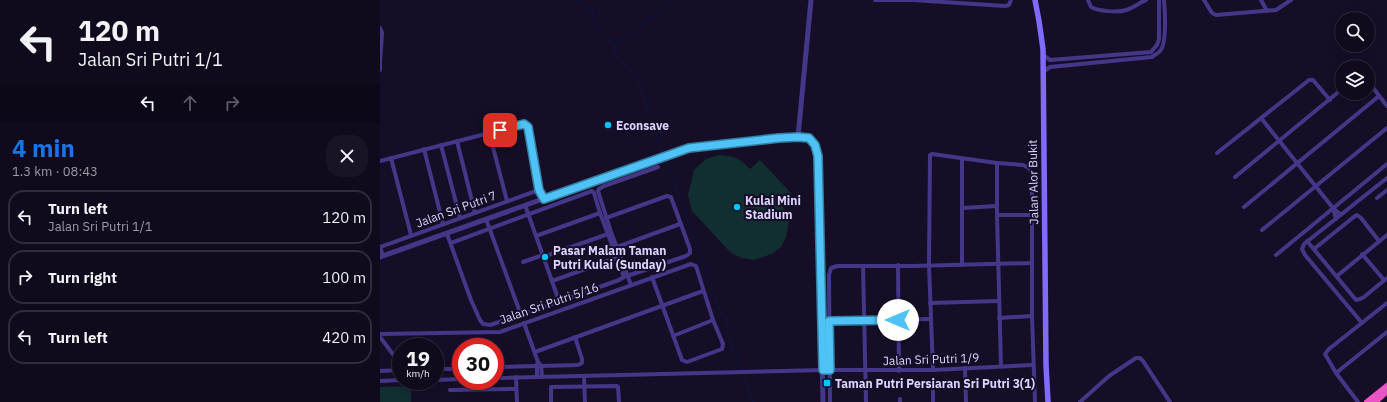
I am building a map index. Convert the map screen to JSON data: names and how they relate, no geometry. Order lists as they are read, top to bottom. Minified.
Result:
{"streets":{"main road":["Jalan Alor Bukit"],"street":["Jalan Sri Putri 7","Jalan Sri Putri 5/16","Jalan Sri Putri 1/9"]},"places":{"other":["Econsave","Kulai Mini Stadium","Pasar Malam Taman Putri Kulai (Sunday)"],"transit":["Taman Putri Persiaran Sri Putri 3(1)"]},"page":{"turn":["120 m","Jalan Sri Putri 1/1"],"heading":["4 min","1.3 km · 08:43"],"list":[{"name":"Turn left","note":"Jalan Sri Putri 1/1","value":"120 m"},{"name":"Turn right","value":"100 m"},{"name":"Turn left","value":"420 m"}],"speed":"19 km/h","limit":"30"}}
